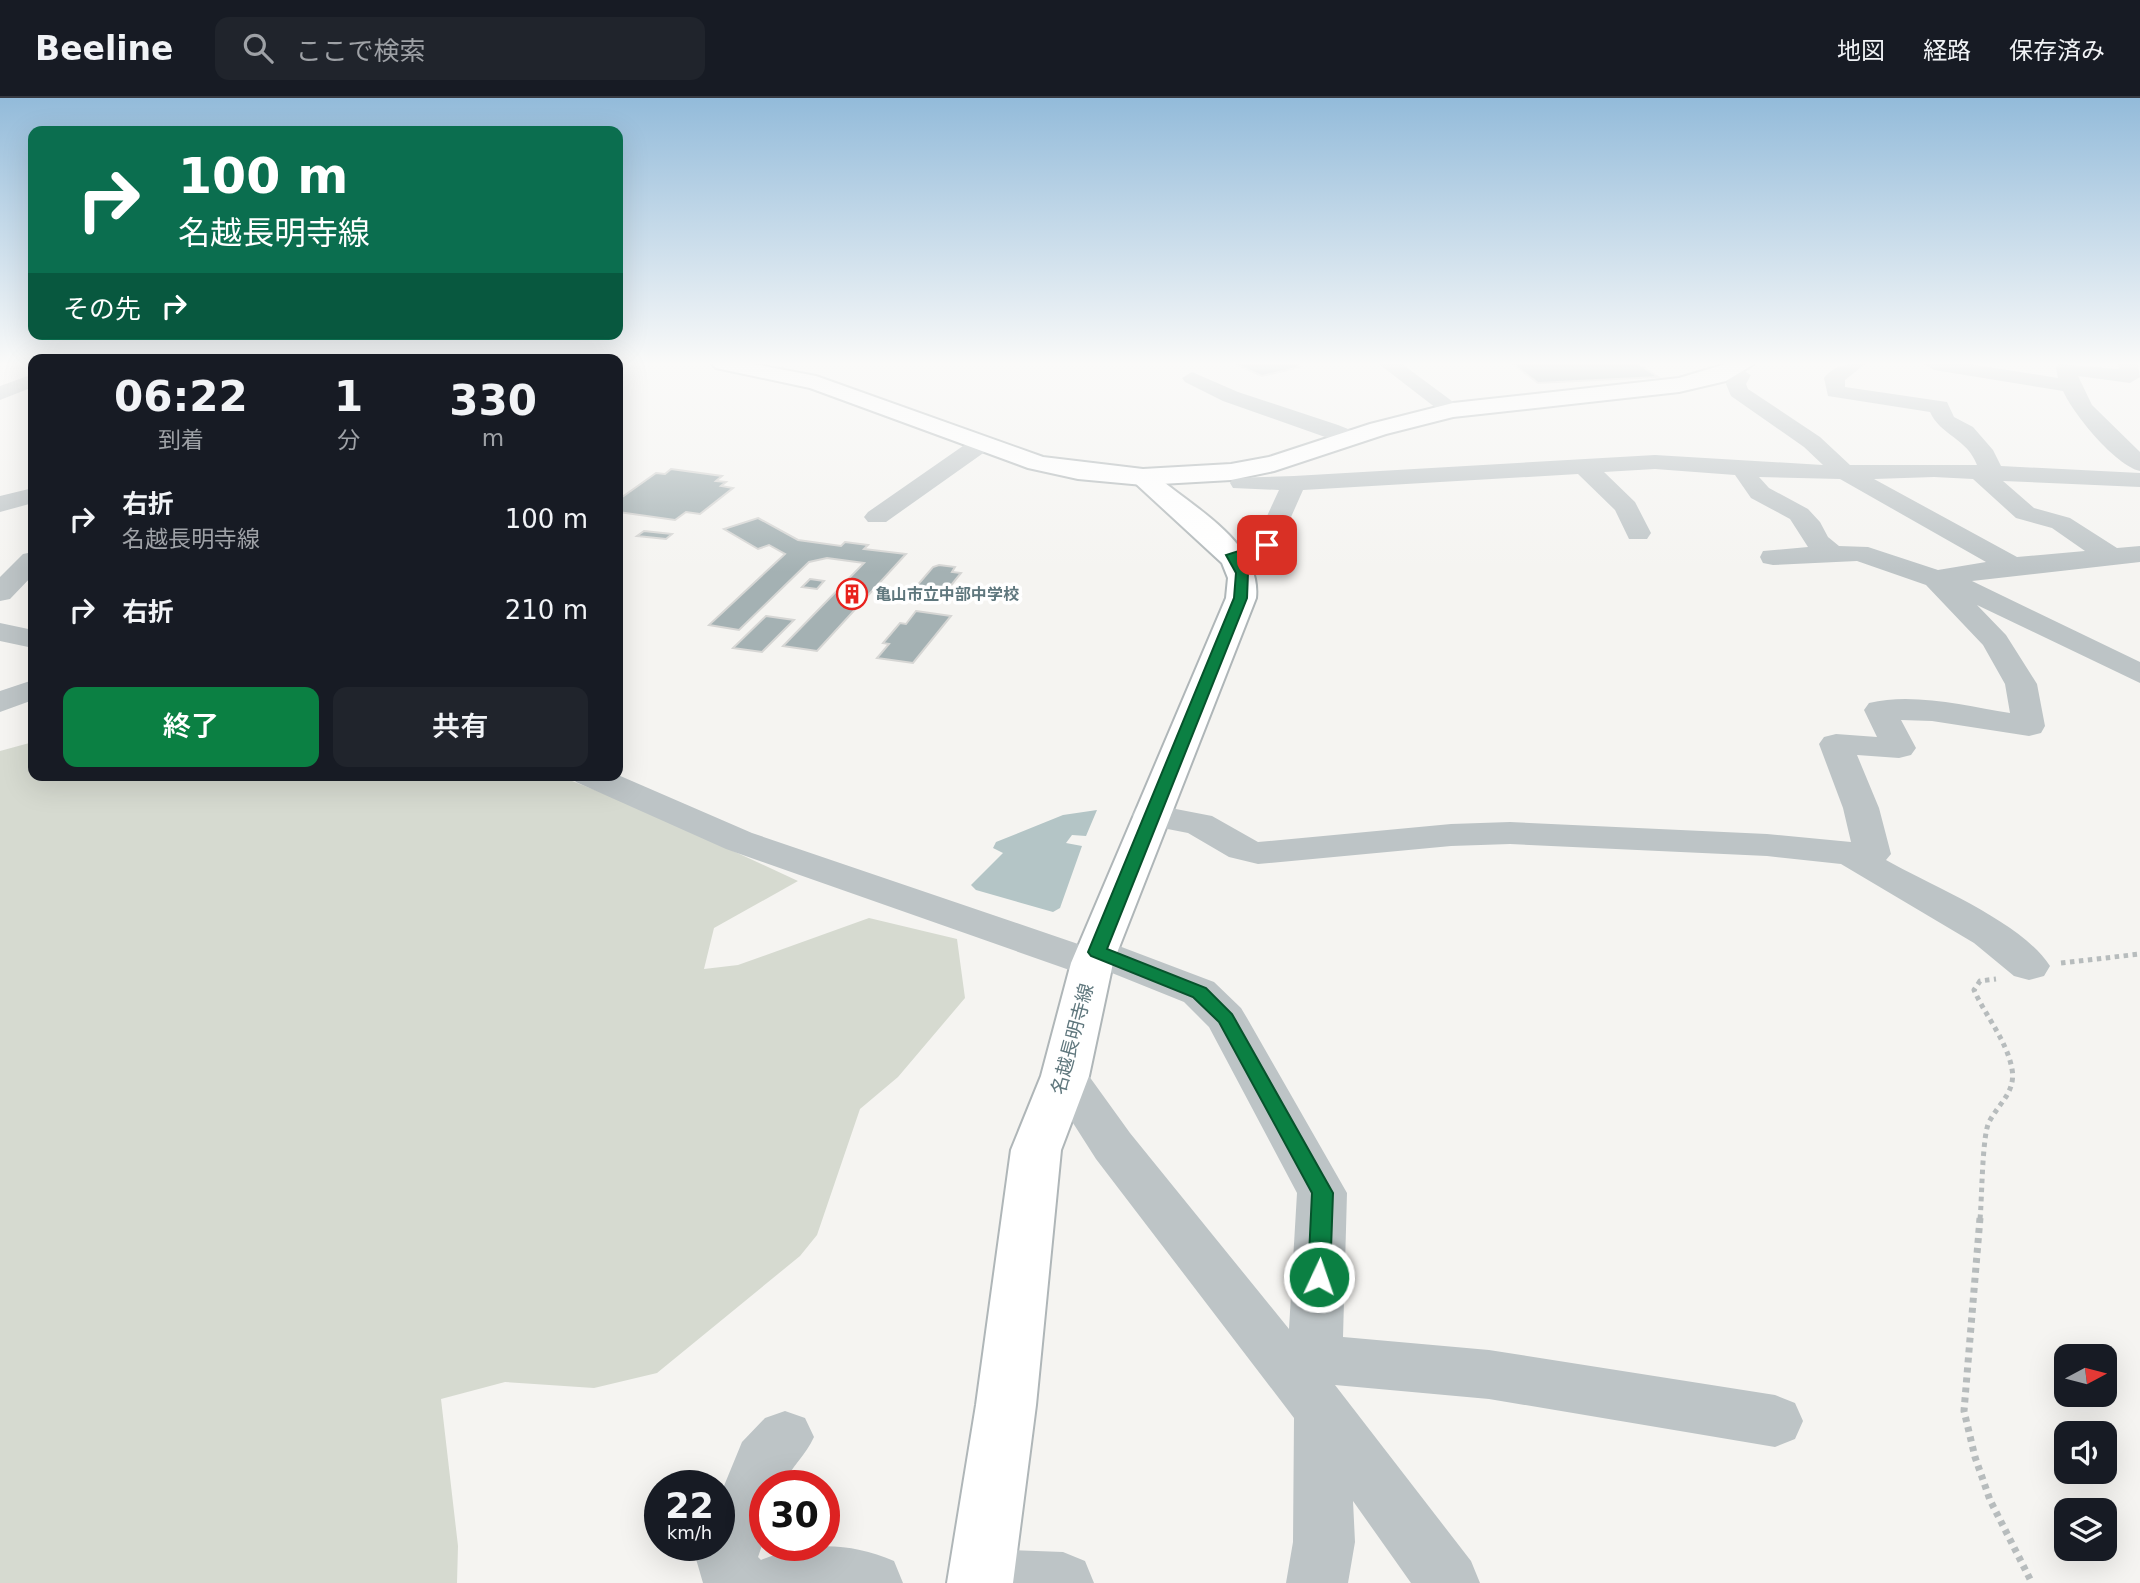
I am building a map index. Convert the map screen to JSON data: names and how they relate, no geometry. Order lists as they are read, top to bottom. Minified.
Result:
{"streets":{"main road":["名越長明寺線"]},"places":{"building":["亀山市立中部中学校"]},"north":"right","page":{"header":"Beeline","search":"ここで検索","nav":["地図","経路","保存済み"],"turn":["100 m","名越長明寺線"],"then":"その先","eta":["06:22","到着","1","分","330","m"],"list":[{"name":"右折","note":"名越長明寺線","value":"100 m"},{"name":"右折","value":"210 m"}],"buttons":["終了","共有"],"speed":"22 km/h","limit":"30"}}
